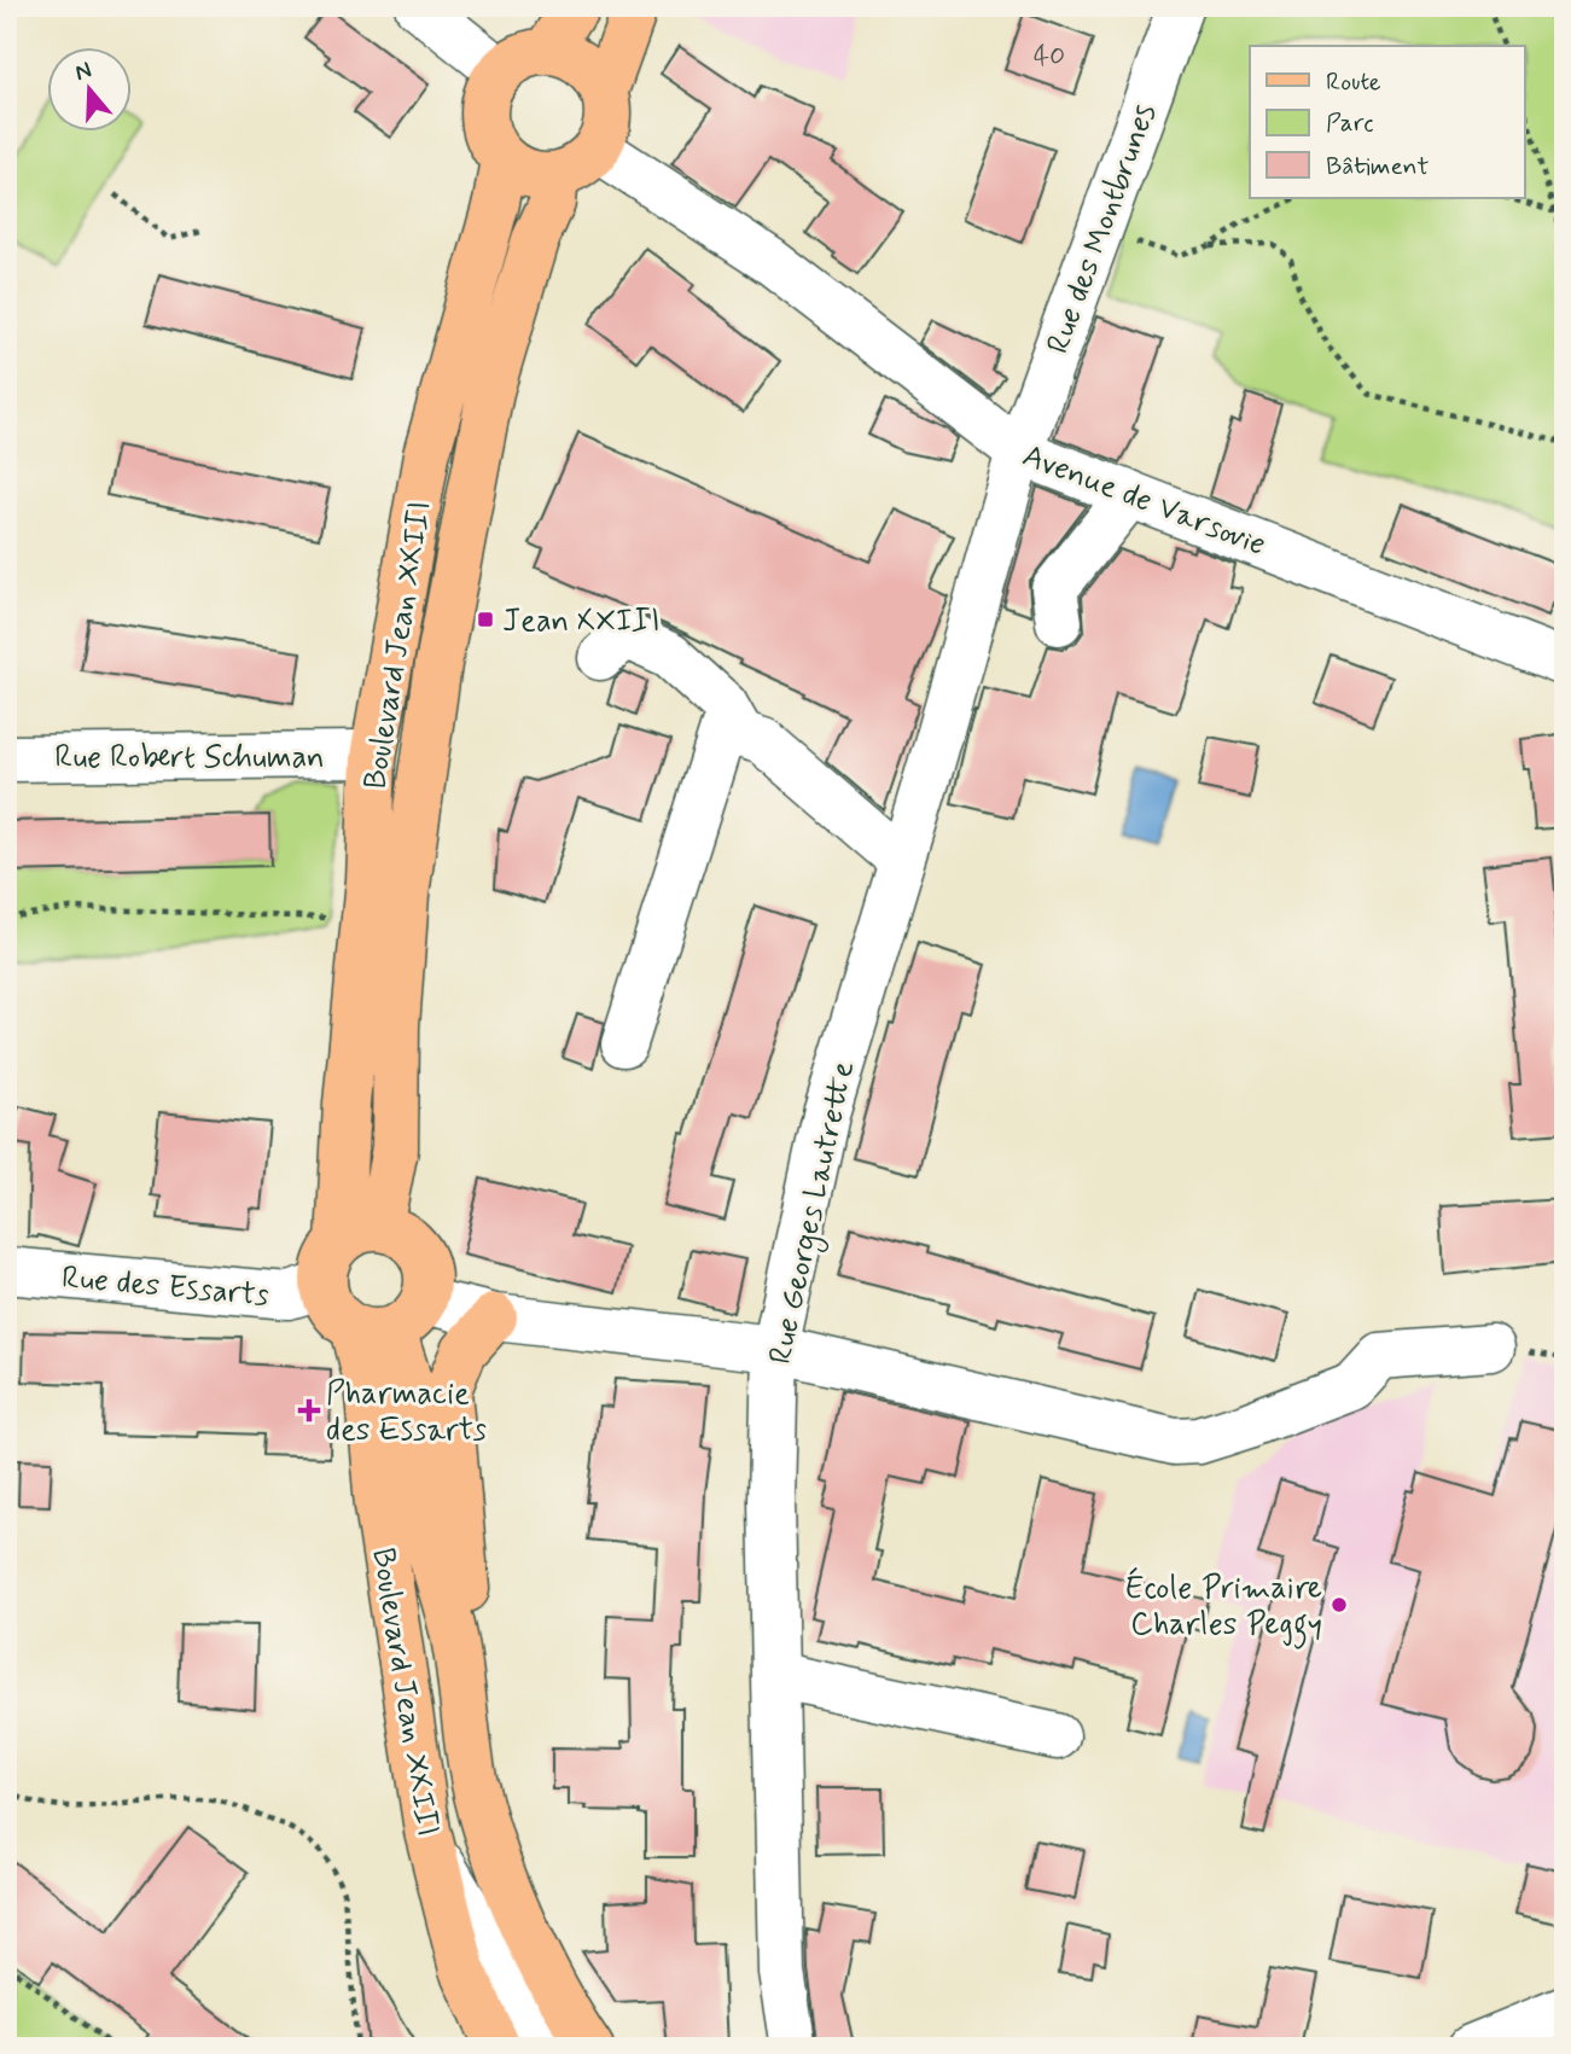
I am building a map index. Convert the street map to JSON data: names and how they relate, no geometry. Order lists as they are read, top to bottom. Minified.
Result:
{"streets":{"main road":["Boulevard Jean XXIII"],"street":["Rue des Montbrunes","Avenue de Varsovie","Rue Robert Schuman","Rue Georges Lautrette","Rue des Essarts"]},"crossings":[["Rue des Montbrunes","Avenue de Varsovie"],["Rue des Montbrunes","Rue Georges Lautrette"],["Avenue de Varsovie","Boulevard Jean XXIII"],["Avenue de Varsovie","Rue Georges Lautrette"],["Boulevard Jean XXIII","Rue Robert Schuman"],["Boulevard Jean XXIII","Rue des Essarts"]],"places":{"transit":["Jean XXIII"],"health":["Pharmacie des Essarts"],"other":["École Primaire Charles Peggy"]},"house_numbers":["40"],"legend":["Route","Parc","Bâtiment"],"north":"top"}
